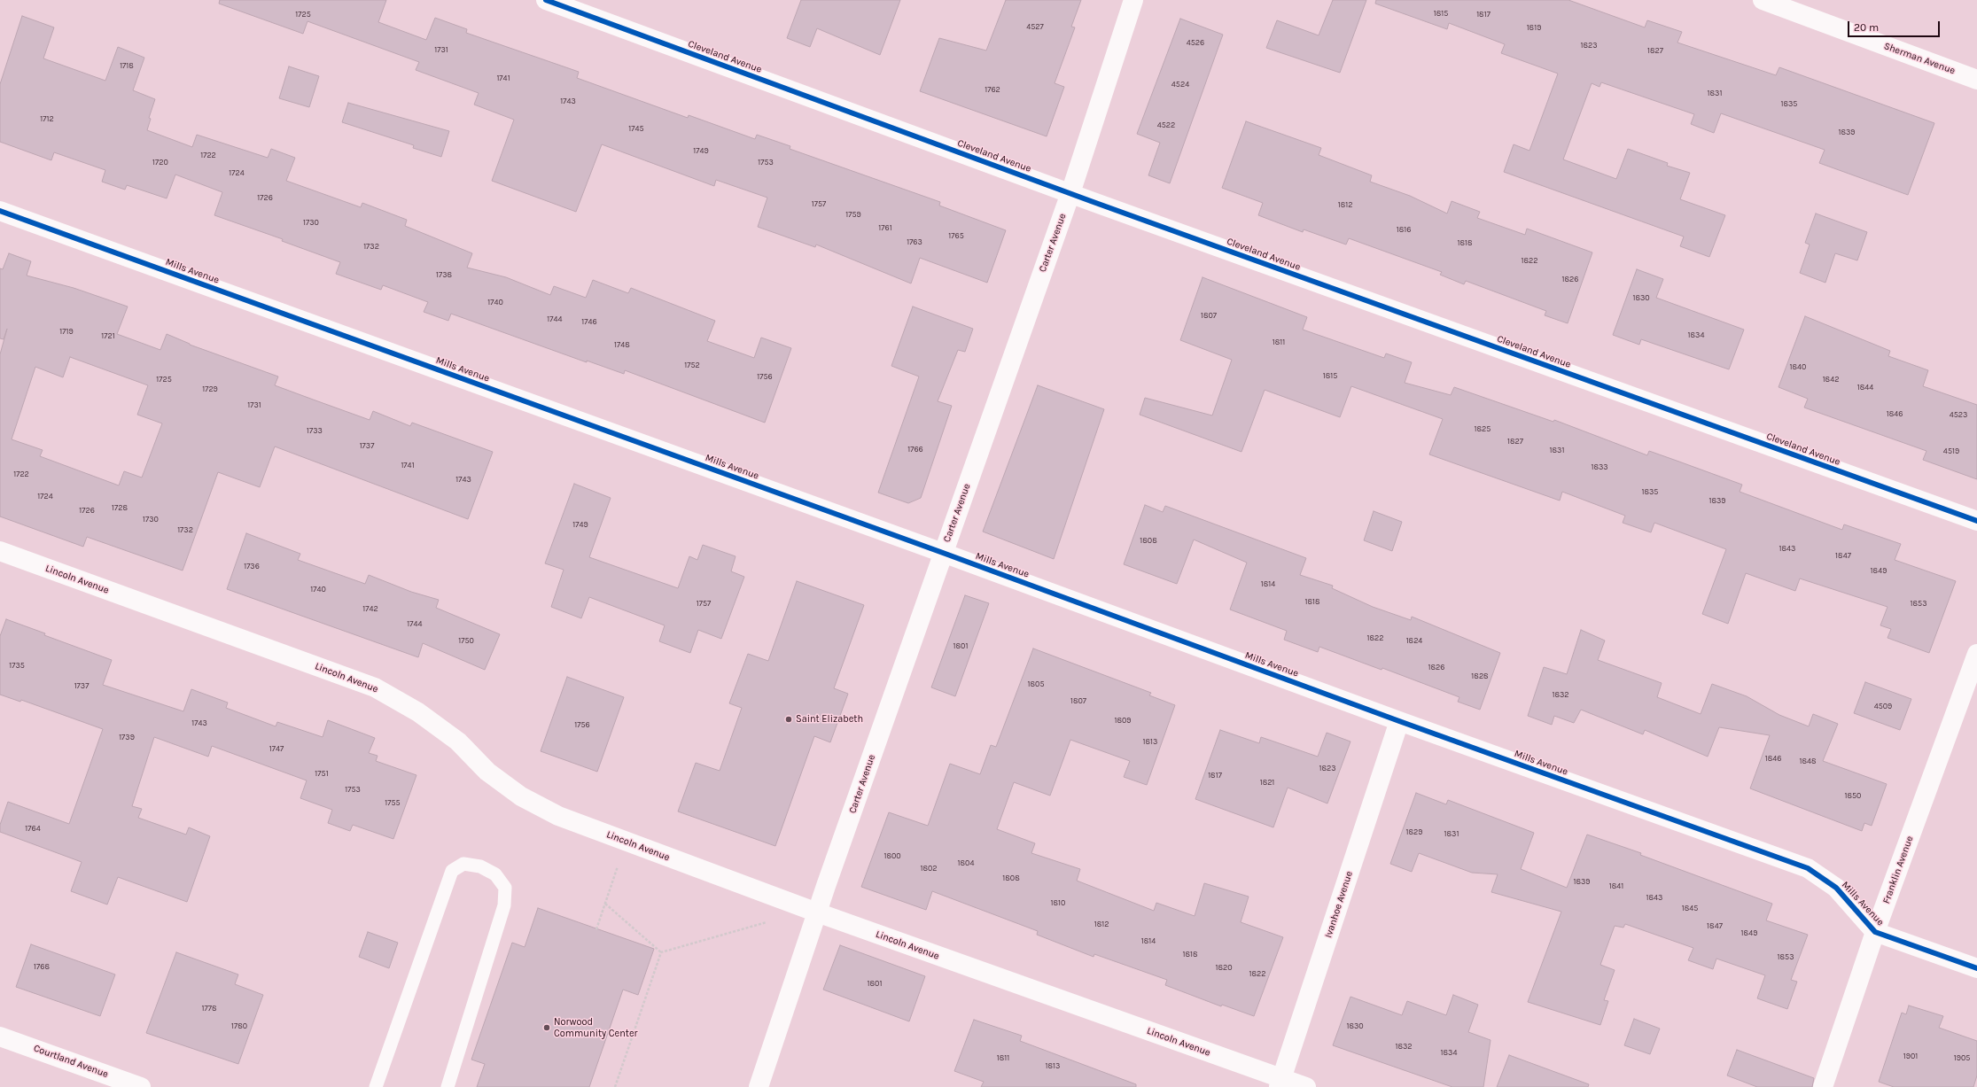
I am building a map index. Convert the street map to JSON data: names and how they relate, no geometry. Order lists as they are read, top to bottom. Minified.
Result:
{"streets":{"street":["Cleveland Avenue","Sherman Avenue","Carter Avenue","Mills Avenue","Lincoln Avenue","Franklin Avenue","Ivanhoe Avenue","Courtland Avenue"]},"crossings":[["Cleveland Avenue","Carter Avenue"],["Carter Avenue","Mills Avenue"],["Carter Avenue","Lincoln Avenue"],["Mills Avenue","Franklin Avenue"],["Mills Avenue","Ivanhoe Avenue"],["Lincoln Avenue","Ivanhoe Avenue"]],"places":["Saint Elizabeth","Norwood Community Center"],"house_numbers":["1815","1725","1817","4527","1819","4526","1823","1731","1827","1718","1741","4524","1762","1831","1743","1835","1712","4522","1745","1839","1749","1722","1720","1753","1724","1726","1757","1812","1759","1730","1761","1816","1765","1763","1818","1732","1822","1738","1826","1830","1740","1807","1744","1746","1719","1834","1721","1811","1748","1752","1840","1815","1756","1725","1842","1844","1729","1731","1846","4523","1825","1733","1827","1737","1766","1831","4519","1741","1833","1722","1743","1835","1724","1839","1728","1726","1730","1749","1732","1808","1843","1847","1736","1849","1814","1740","1818","1757","1853","1742","1744","1822","1750","1824","1801","1735","1826","1828","1805","1737","1832","1807","4509","1809","1743","1756","1739","1813","1747","1846","1848","1823","1751","1817","1821","1753","1850","1755","1764","1829","1831","1800","1804","1802","1808","1839","1841","1843","1810","1845","1812","1847","1849","1814","1818","1853","1768","1820","1822","1801","1778","1780","1830","1832","1834","1901","1811","1905","1813"],"scale_bar":"20 m"}
